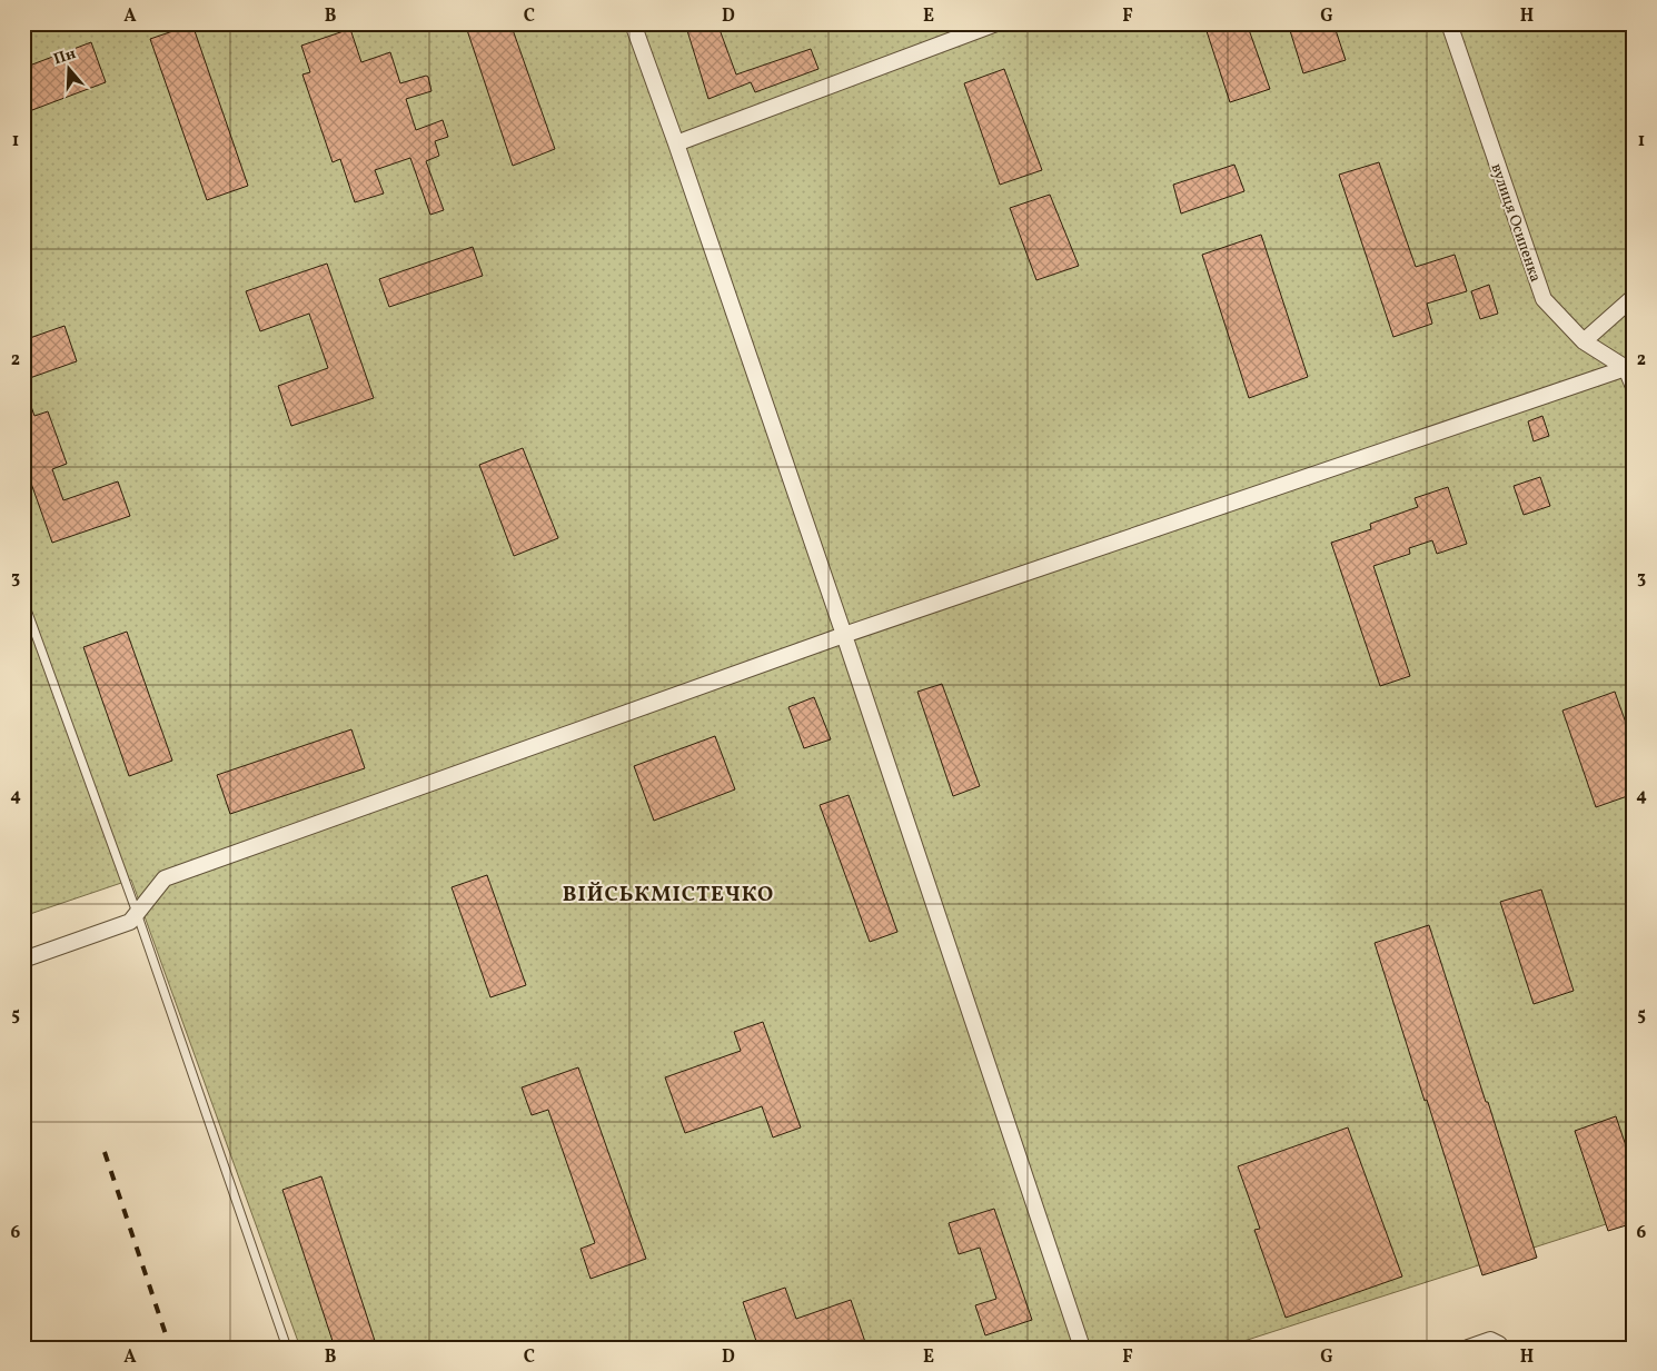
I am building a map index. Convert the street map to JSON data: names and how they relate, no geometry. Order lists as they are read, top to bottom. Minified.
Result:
{"streets":{"street":["вулиця Осипенка"]},"districts":["ВІЙСЬКМІСТЕЧКО"],"north":"top","grid":{"columns":["A","B","C","D","E","F","G","H"],"rows":["1","2","3","4","5","6"]}}
